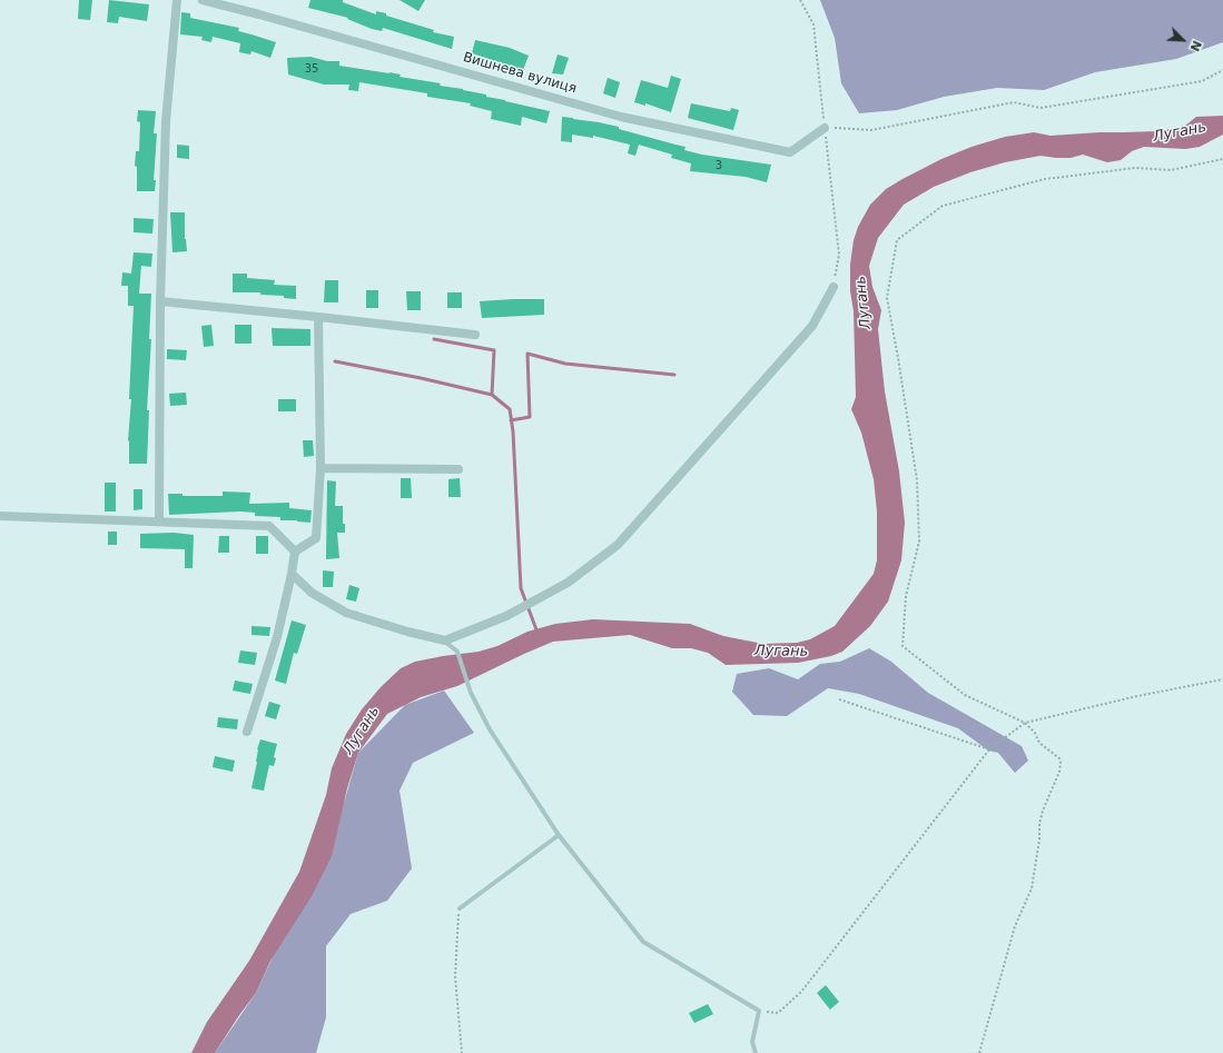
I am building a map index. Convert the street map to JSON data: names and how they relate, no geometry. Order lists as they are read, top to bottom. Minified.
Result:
{"streets":{"street":["Вишнева вулиця"]},"water":["Лугань"],"house_numbers":["35","3"],"north":"bottom right"}
